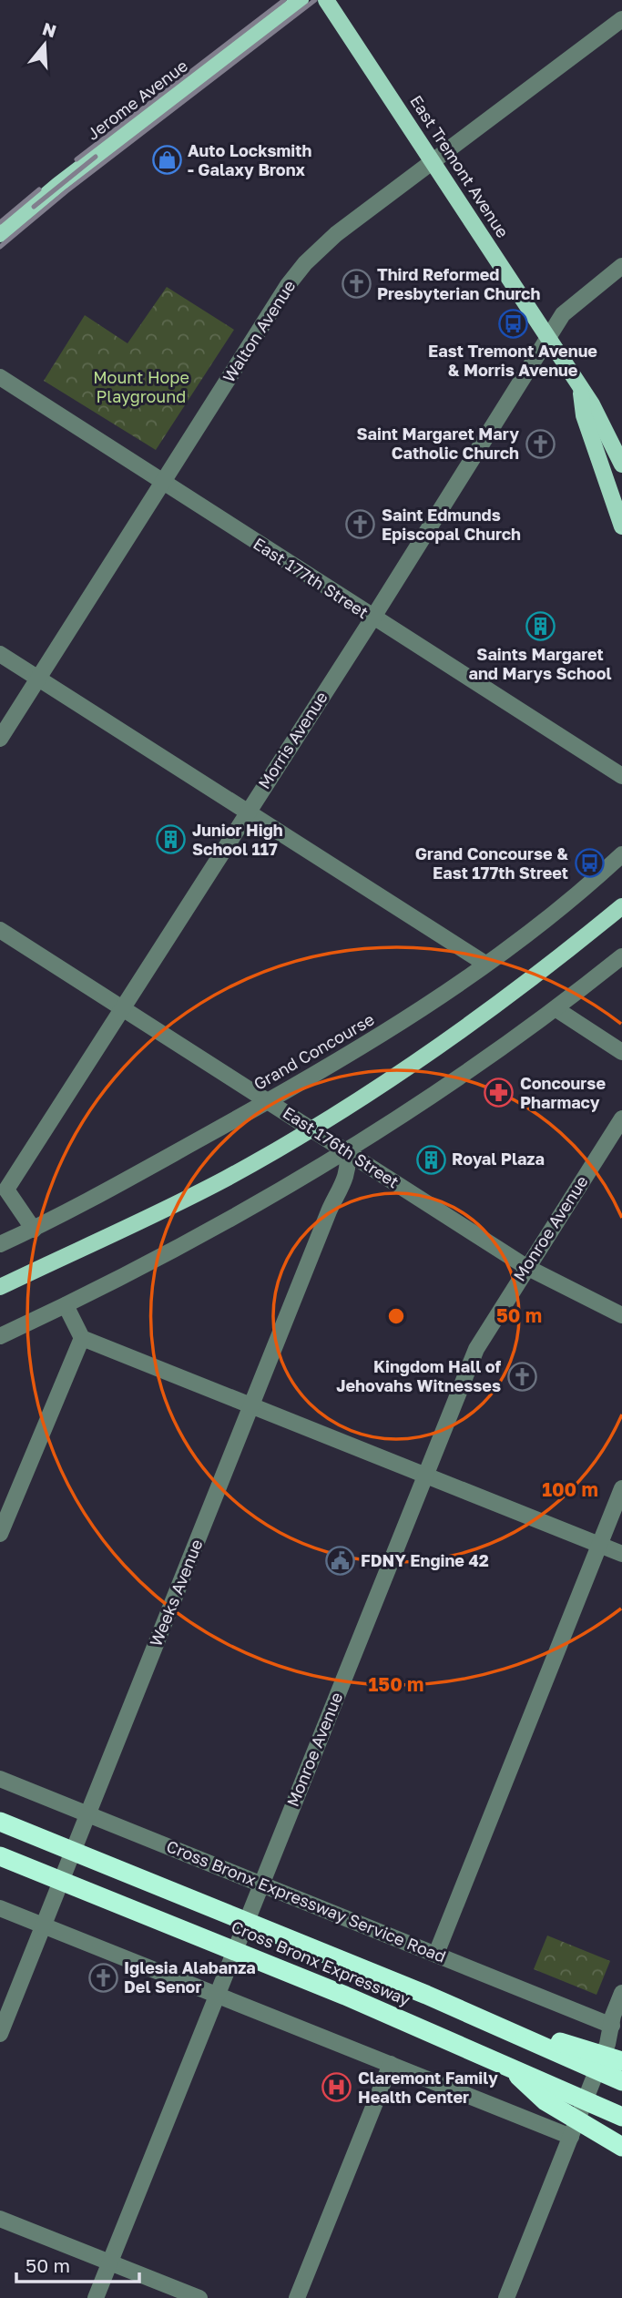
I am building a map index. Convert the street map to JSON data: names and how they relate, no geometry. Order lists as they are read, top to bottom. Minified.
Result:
{"streets":{"highway":["Cross Bronx Expressway"],"main road":["Jerome Avenue","East Tremont Avenue"],"street":["Walton Avenue","East 177th Street","Morris Avenue","Grand Concourse","East 176th Street","Monroe Avenue","Weeks Avenue","Cross Bronx Expressway Service Road"]},"crossings":[["East Tremont Avenue","Walton Avenue"],["East Tremont Avenue","Morris Avenue"],["Walton Avenue","East 177th Street"],["East 177th Street","Morris Avenue"],["Morris Avenue","Grand Concourse"],["Morris Avenue","East 176th Street"],["Grand Concourse","East 176th Street"],["East 176th Street","Monroe Avenue"],["East 176th Street","Weeks Avenue"],["Monroe Avenue","Cross Bronx Expressway Service Road"],["Weeks Avenue","Cross Bronx Expressway Service Road"]],"parks":["Mount Hope Playground"],"places":{"shop":["Auto Locksmith - Galaxy Bronx"],"church":["Third Reformed Presbyterian Church","Saint Margaret Mary Catholic Church","Saint Edmunds Episcopal Church","Kingdom Hall of Jehovahs Witnesses","Iglesia Alabanza Del Senor"],"bus stop":["East Tremont Avenue & Morris Avenue","Grand Concourse & East 177th Street"],"building":["Saints Margaret and Marys School","Junior High School 117","Royal Plaza"],"pharmacy":["Concourse Pharmacy"],"public building":["FDNY Engine 42"],"hospital":["Claremont Family Health Center"]},"scale_bar":"50 m","north":"top","rings":["50 m","100 m","150 m"]}
